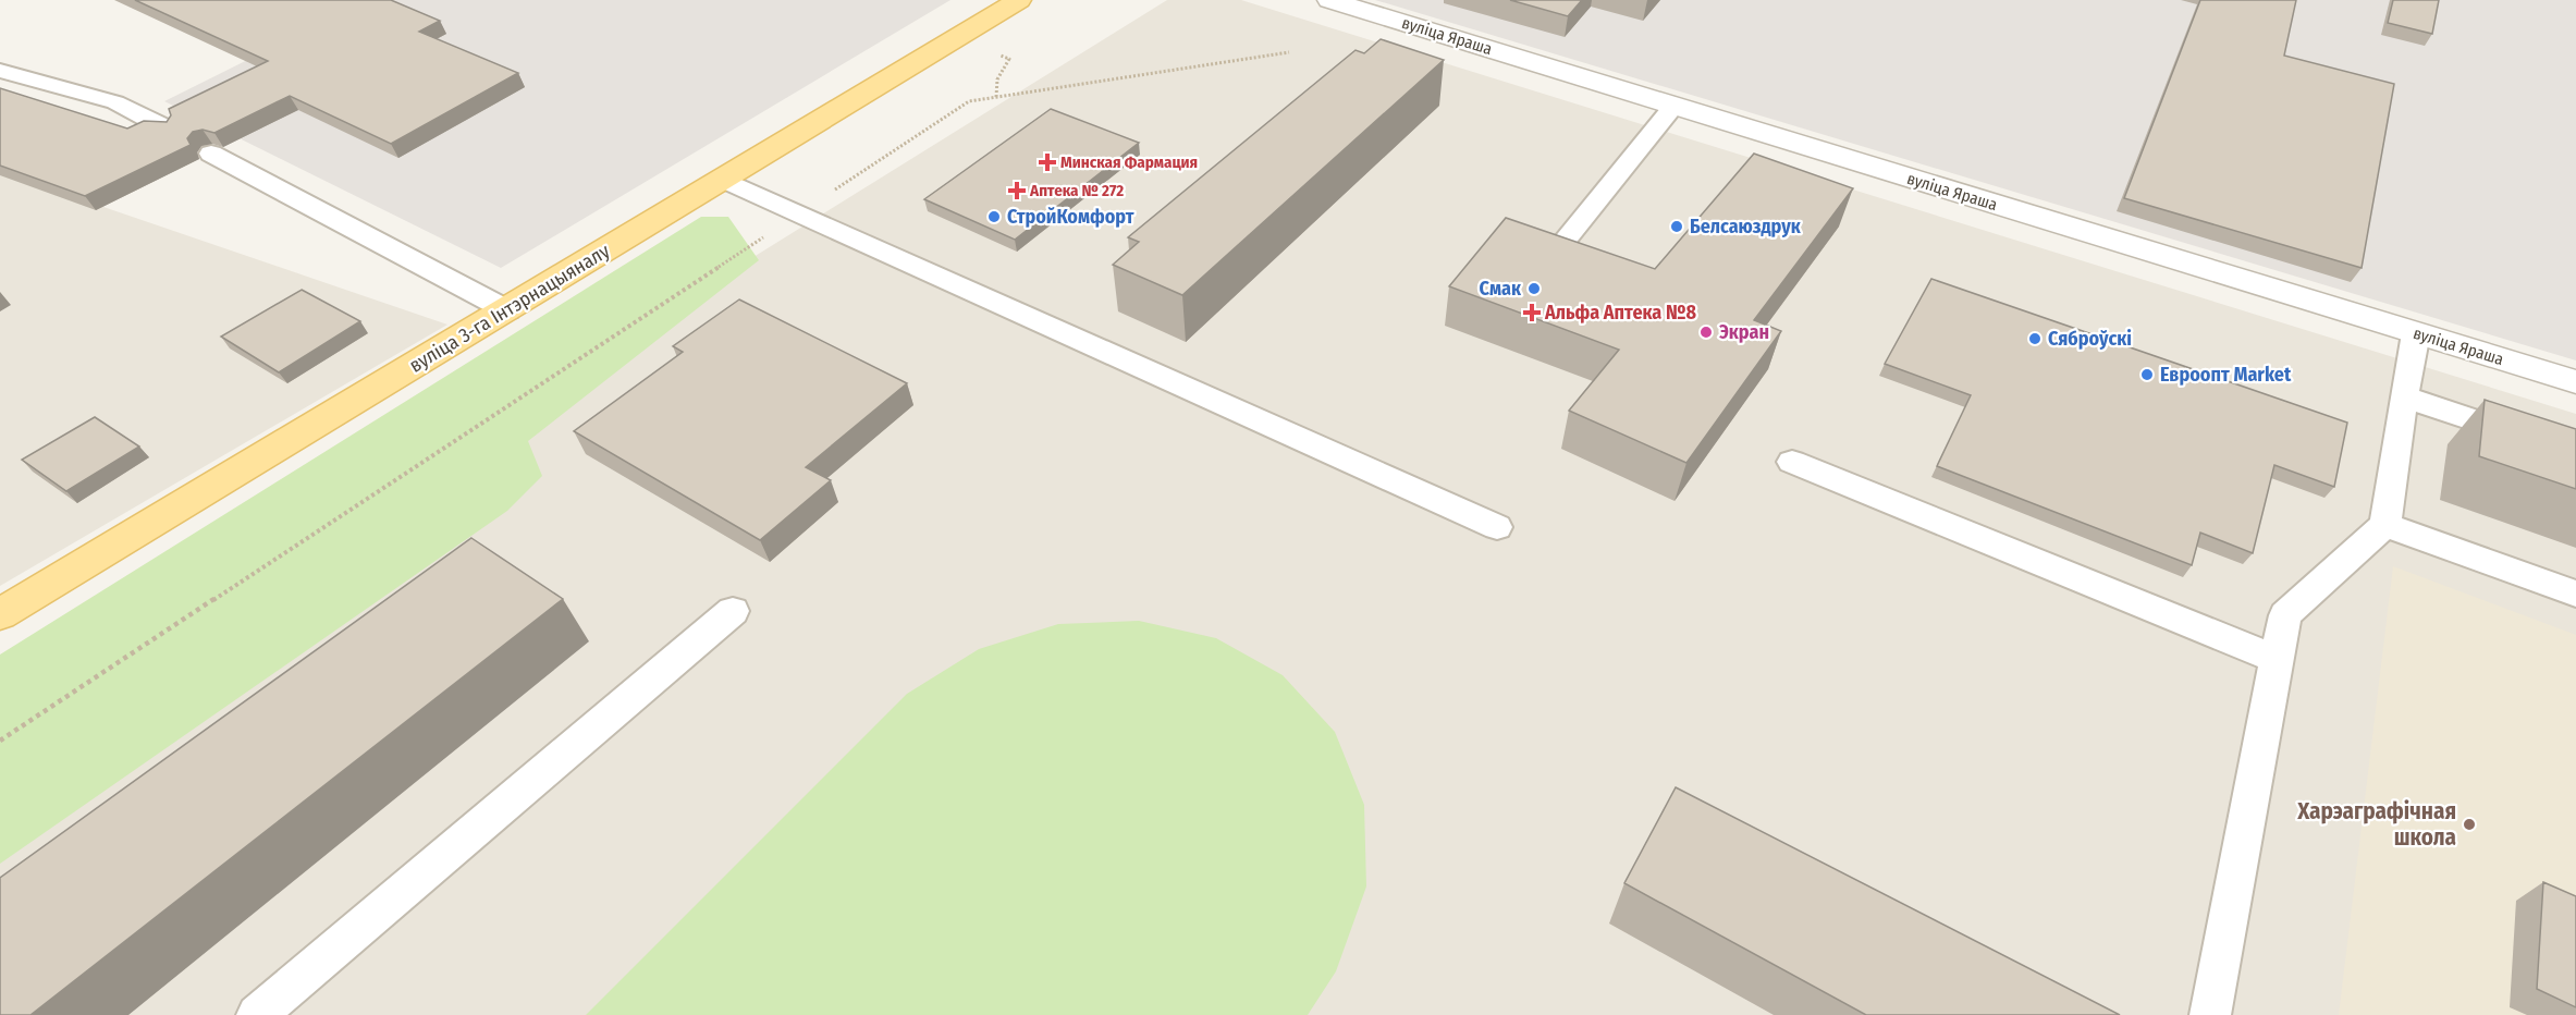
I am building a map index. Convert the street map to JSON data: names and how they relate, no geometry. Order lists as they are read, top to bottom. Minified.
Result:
{"streets":{"main road":["вуліца 3-га Інтэрнацыяналу"],"street":["вуліца Яраша"]},"places":{"health":["Минская Фармация","Аптека № 272","Альфа Аптека №8"],"other":["СтройКомфорт","Белсаюздрук","Смак","Экран","Сяброўскі","Евроопт Market","Харэаграфічная школа"]}}
